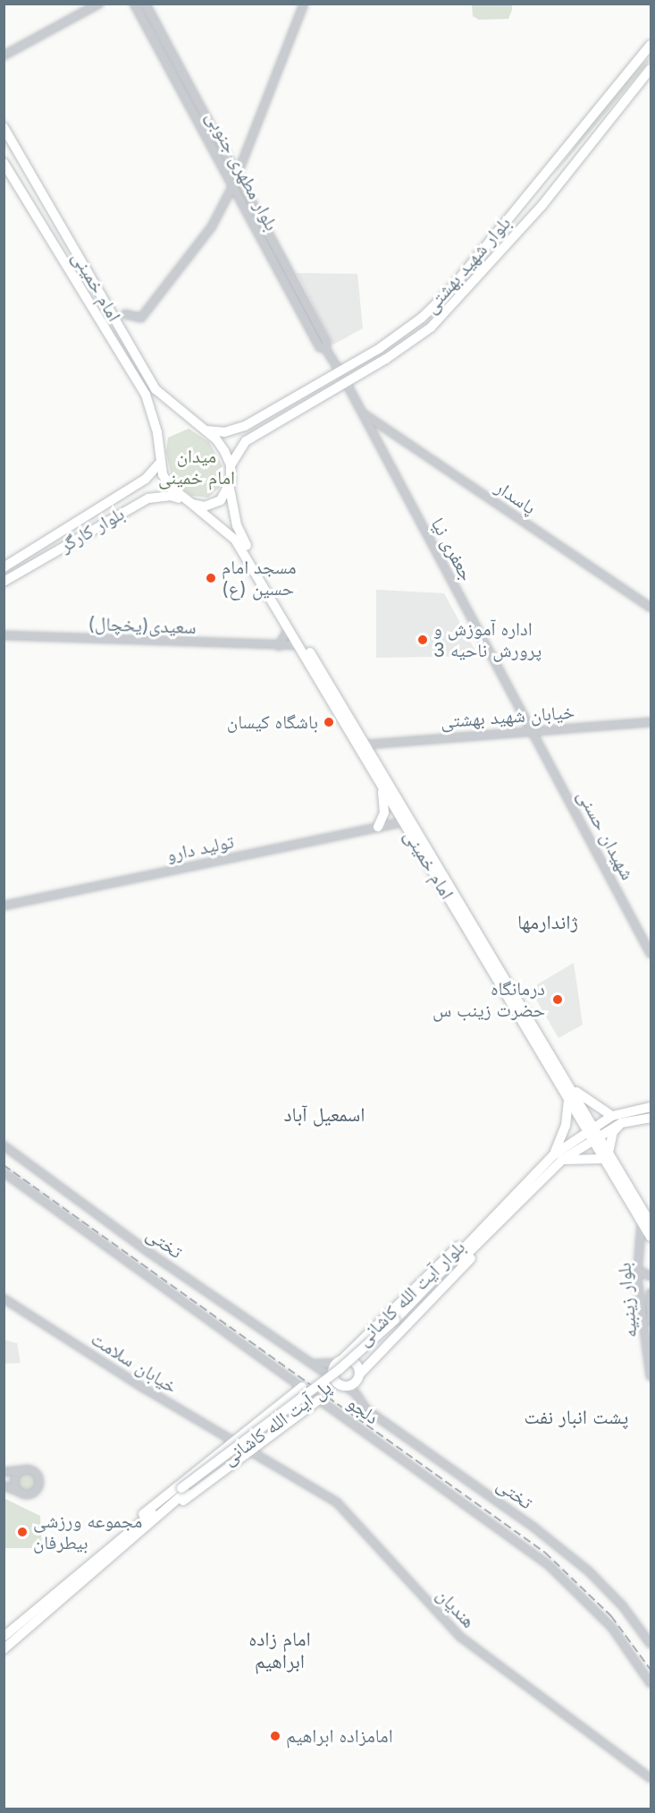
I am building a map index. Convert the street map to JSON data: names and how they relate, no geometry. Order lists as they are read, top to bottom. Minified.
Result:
{"streets":{"main road":["بلوار شهید بهشتی","امام خمینی","بلوار کارگر","بلوار آیت الله کاشانی","پل آیت الله کاشانی"],"street":["بلوار مطهری جنوبی","پاسدار","جعفری نیا","سعیدی(یخچال)","خیابان شهید بهشتی","شهیدان حسنی","تولید دارو","تختی","بلوار زینبیه","خیابان سلامت","دلجو","هندیان"]},"crossings":[["بلوار مطهری جنوبی","بلوار شهید بهشتی"],["بلوار شهید بهشتی","جعفری نیا"],["امام خمینی","بلوار کارگر"],["امام خمینی","سعیدی(یخچال)"],["امام خمینی","خیابان شهید بهشتی"],["امام خمینی","تولید دارو"],["امام خمینی","بلوار آیت الله کاشانی"],["امام خمینی","بلوار زینبیه"],["پاسدار","جعفری نیا"],["جعفری نیا","خیابان شهید بهشتی"],["جعفری نیا","شهیدان حسنی"],["خیابان شهید بهشتی","شهیدان حسنی"],["تختی","بلوار آیت الله کاشانی"],["بلوار آیت الله کاشانی","پل آیت الله کاشانی"],["خیابان سلامت","هندیان"]],"districts":["ژاندارمها","اسمعیل آباد","پشت انبار نفت","امام زاده ابراهیم"],"parks":["میدان امام خمینی"],"places":["مسجد امام حسین (ع)","اداره آموزش و پرورش ناحیه 3","باشگاه کیسان","درمانگاه حضرت زینب س","مجموعه ورزشی بیطرفان","امامزاده ابراهیم"]}
